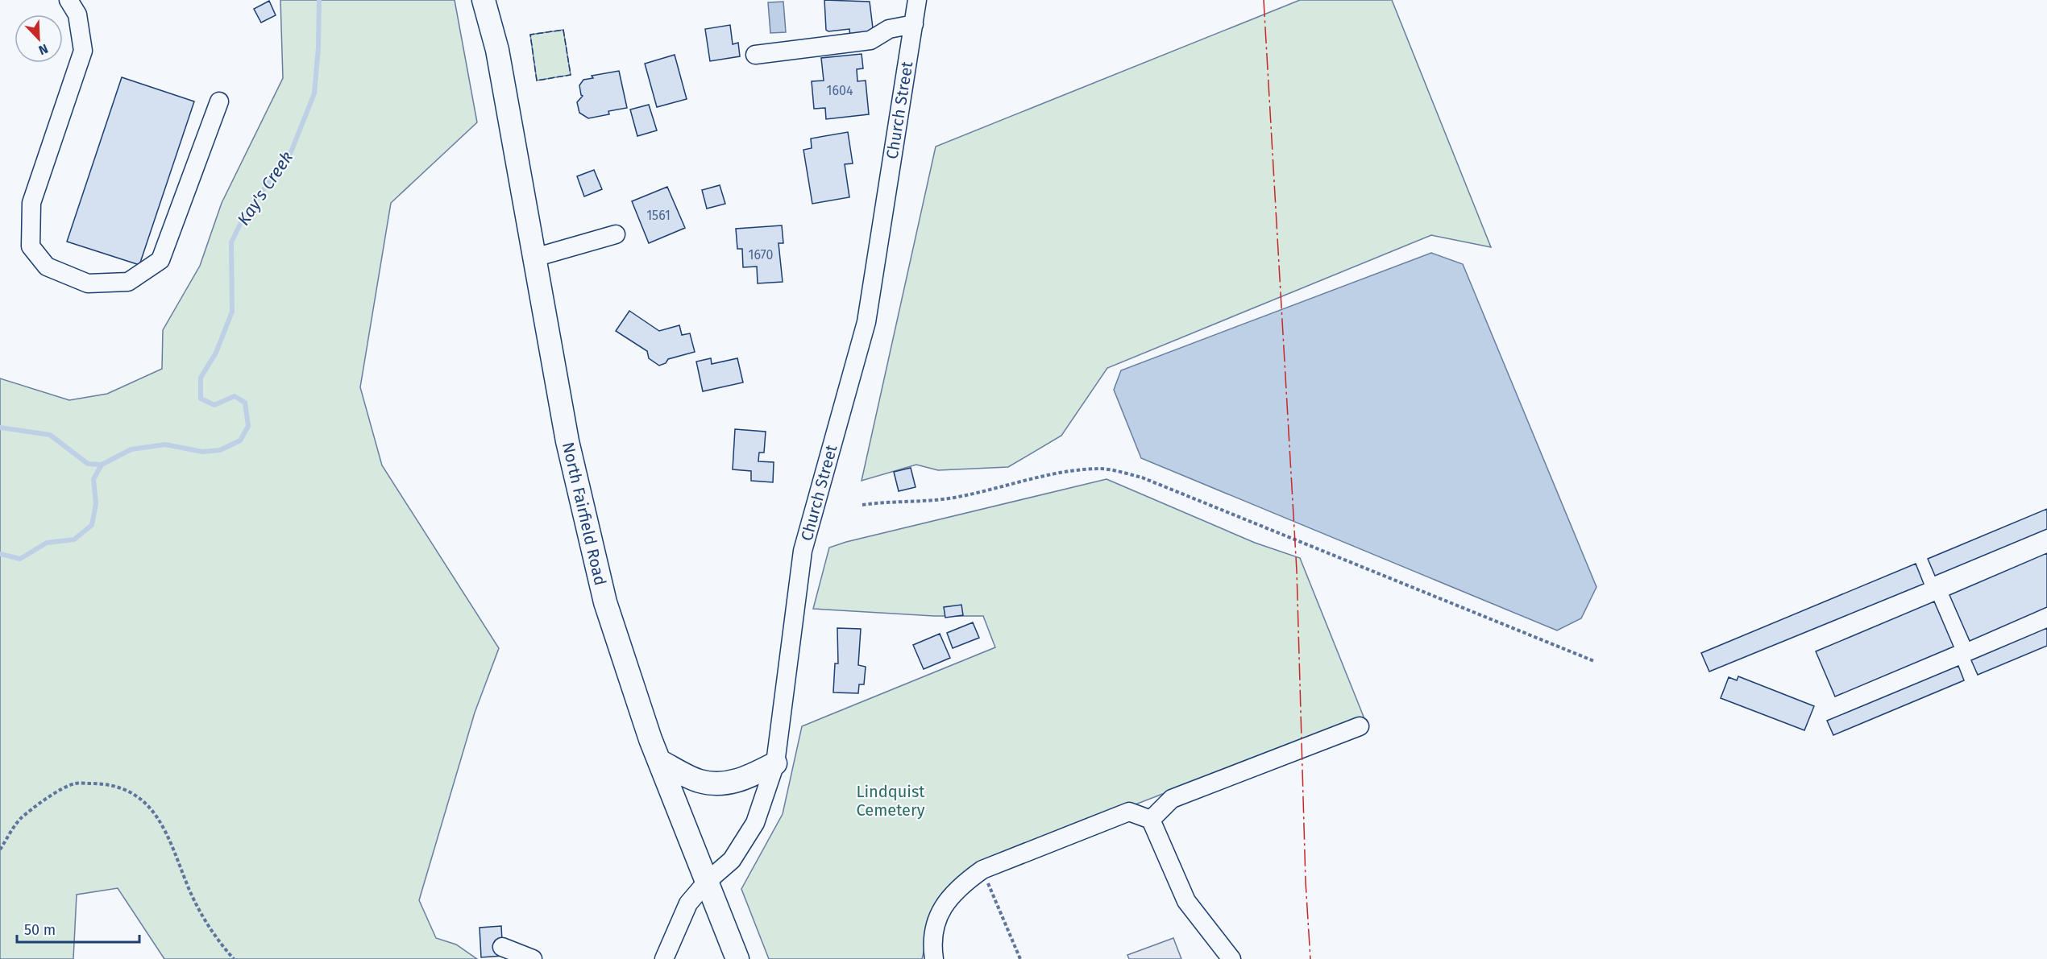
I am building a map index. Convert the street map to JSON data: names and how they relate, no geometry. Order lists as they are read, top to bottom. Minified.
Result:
{"streets":{"main road":["North Fairfield Road"],"street":["Church Street"]},"crossings":[["Church Street","North Fairfield Road"]],"water":["Kay's Creek"],"parks":["Lindquist Cemetery"],"house_numbers":["1604","1561","1670"],"scale_bar":"50 m","north":"bottom right"}
